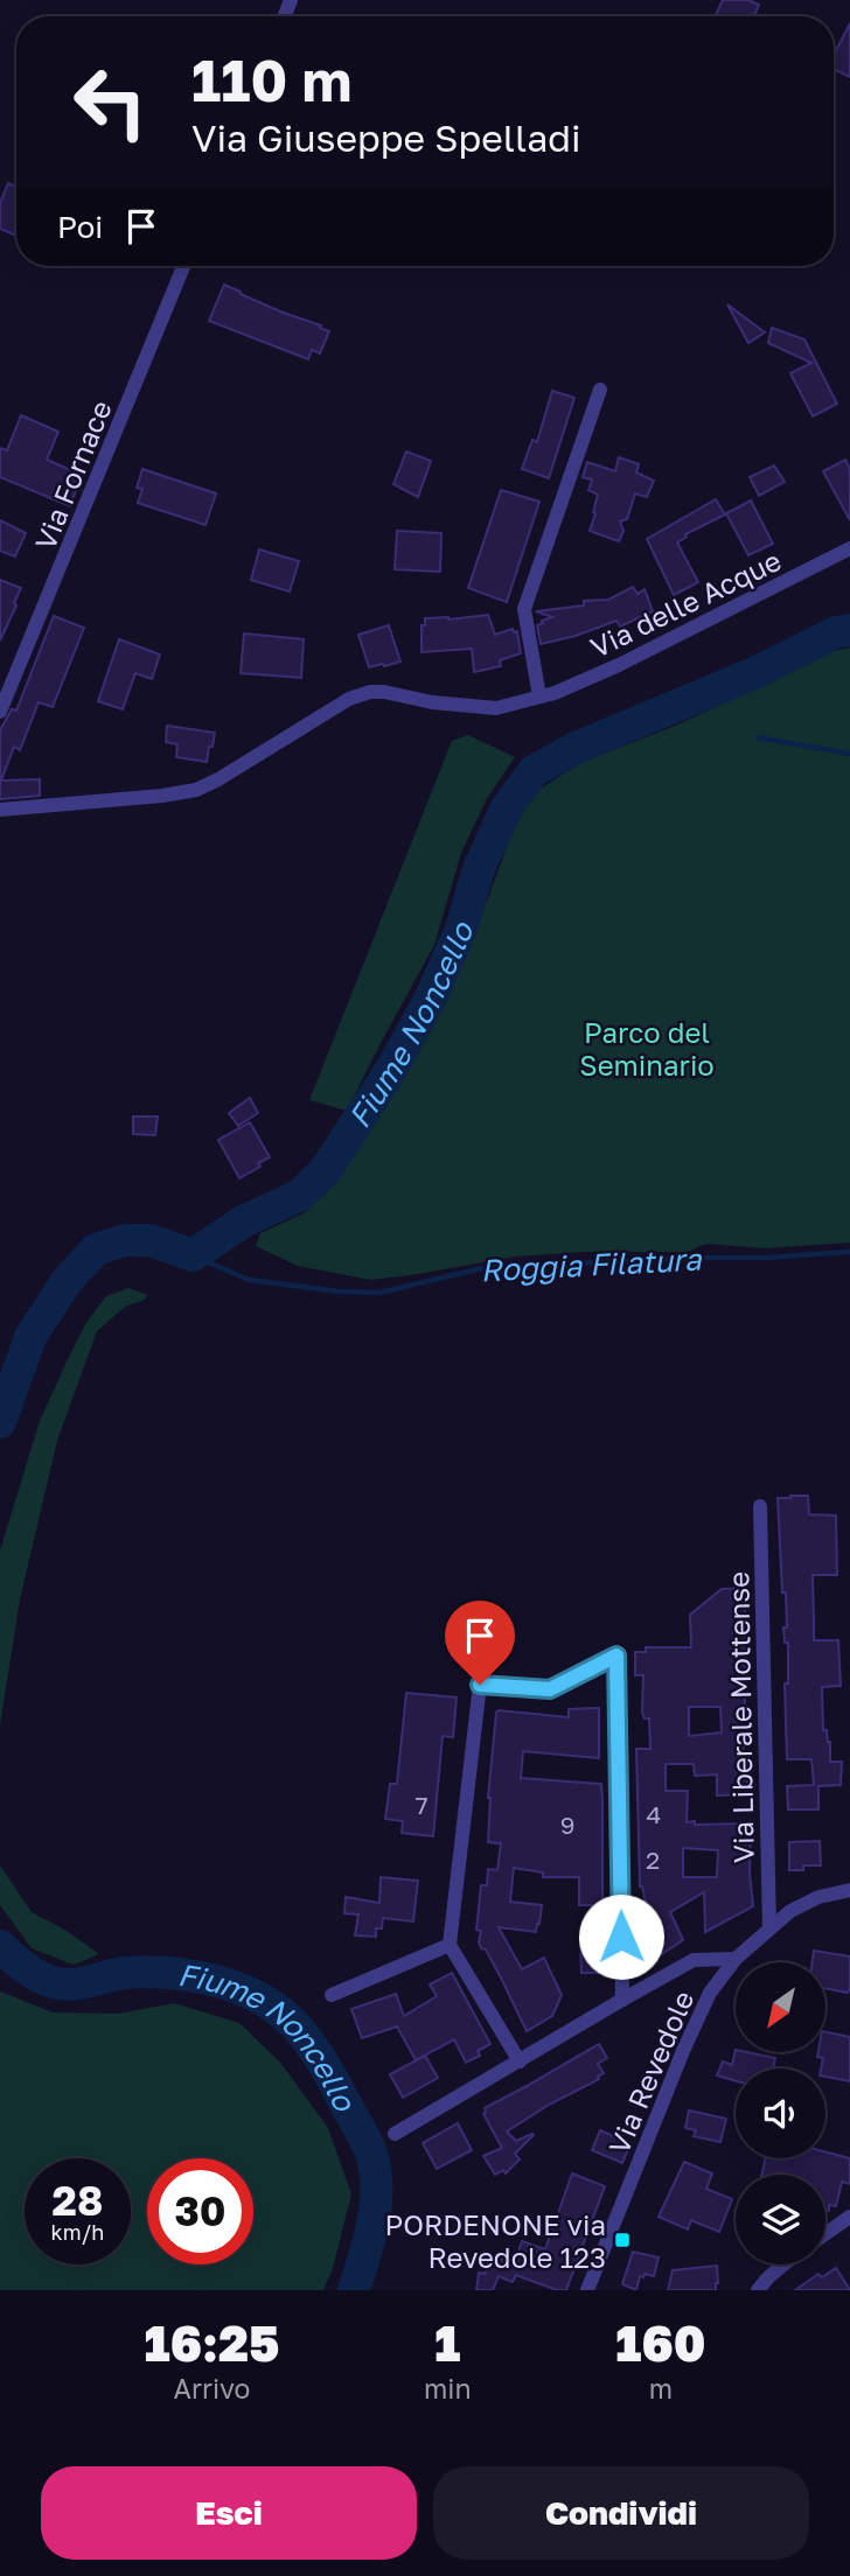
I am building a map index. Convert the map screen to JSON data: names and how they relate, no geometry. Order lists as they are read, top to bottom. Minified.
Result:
{"streets":{"street":["Via Fornace","Via delle Acque","Via Liberale Mottense","Via Revedole"]},"crossings":[["Via Liberale Mottense","Via Revedole"]],"water":["Fiume Noncello","Roggia Filatura"],"parks":["Parco del Seminario"],"places":{"transit":["PORDENONE via Revedole 123"]},"house_numbers":["7","4","9","2"],"north":"bottom left","page":{"turn":["110 m","Via Giuseppe Spelladi"],"then":"Poi","speed":"28 km/h","limit":"30","eta":["16:25","Arrivo","1","min","160","m"],"buttons":["Esci","Condividi"]}}
